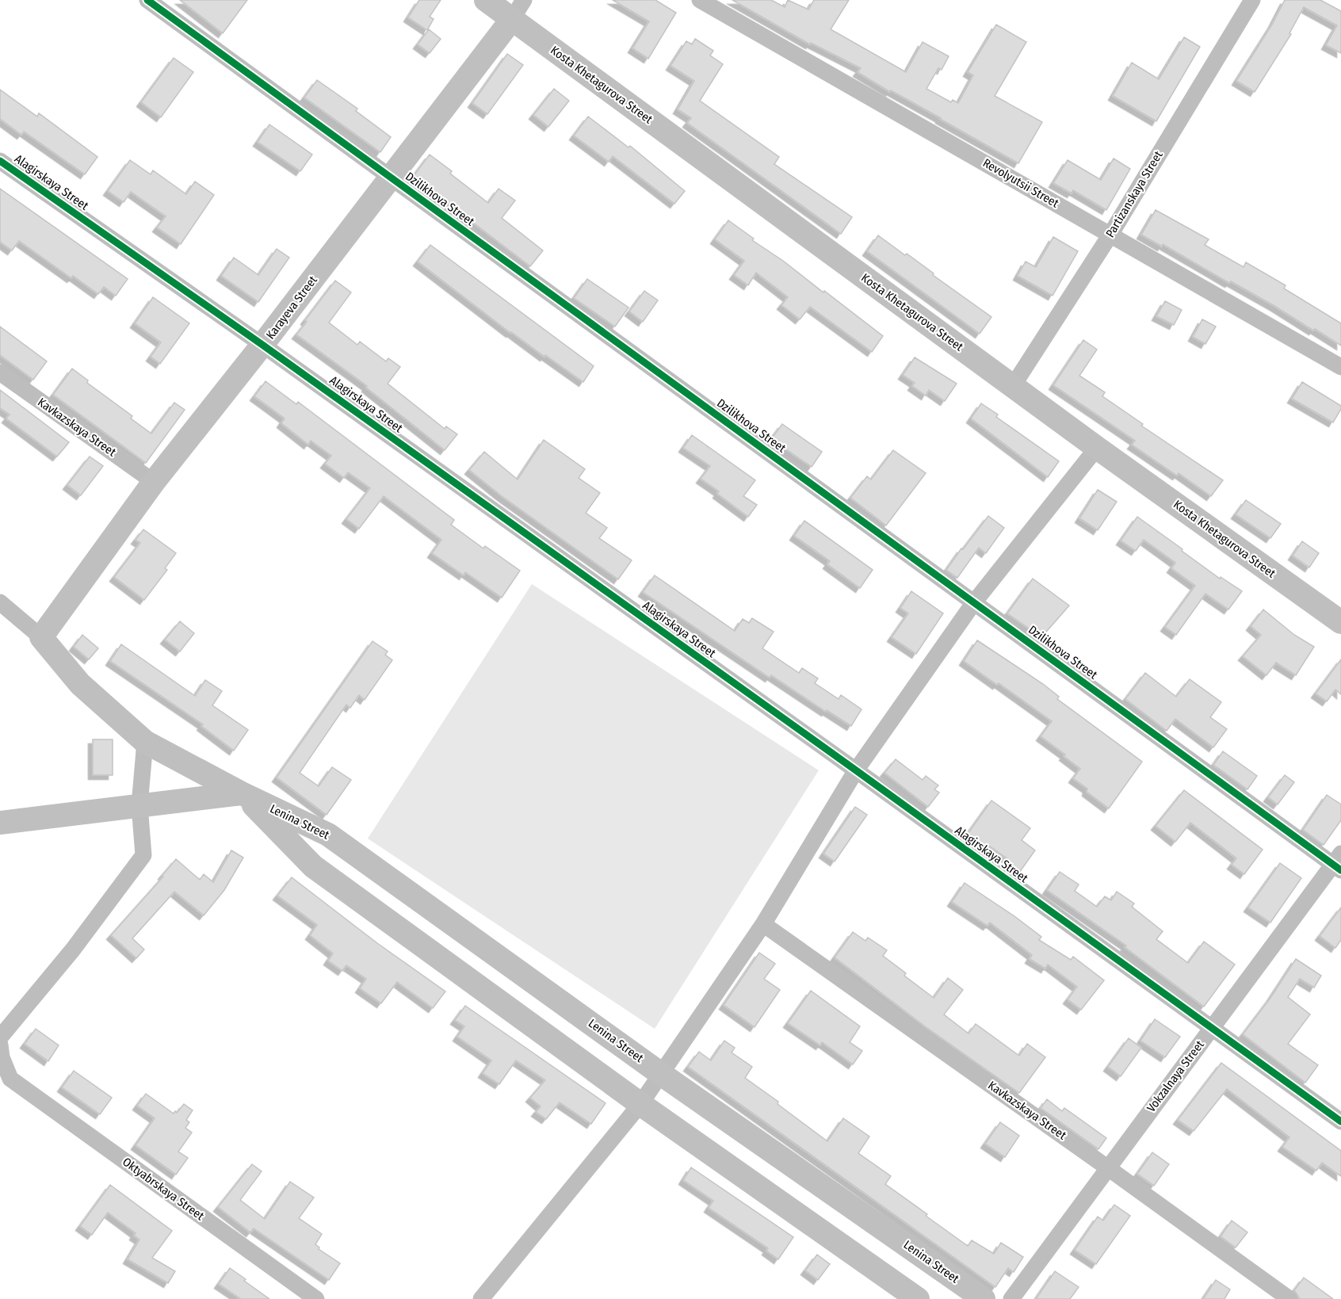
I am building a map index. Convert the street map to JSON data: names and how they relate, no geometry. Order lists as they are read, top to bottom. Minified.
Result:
{"streets":{"street":["Kosta Khetagurova Street","Alagirskaya Street","Revolyutsii Street","Partizanskaya Street","Dzilikhova Street","Karayeva Street","Kavkazskaya Street","Lenina Street","Vokzalnaya Street","Oktyabrskaya Street"]},"crossings":[["Kosta Khetagurova Street","Partizanskaya Street"],["Kosta Khetagurova Street","Karayeva Street"],["Alagirskaya Street","Karayeva Street"],["Alagirskaya Street","Vokzalnaya Street"],["Revolyutsii Street","Partizanskaya Street"],["Dzilikhova Street","Karayeva Street"],["Dzilikhova Street","Vokzalnaya Street"],["Karayeva Street","Kavkazskaya Street"],["Karayeva Street","Lenina Street"],["Kavkazskaya Street","Vokzalnaya Street"]]}
